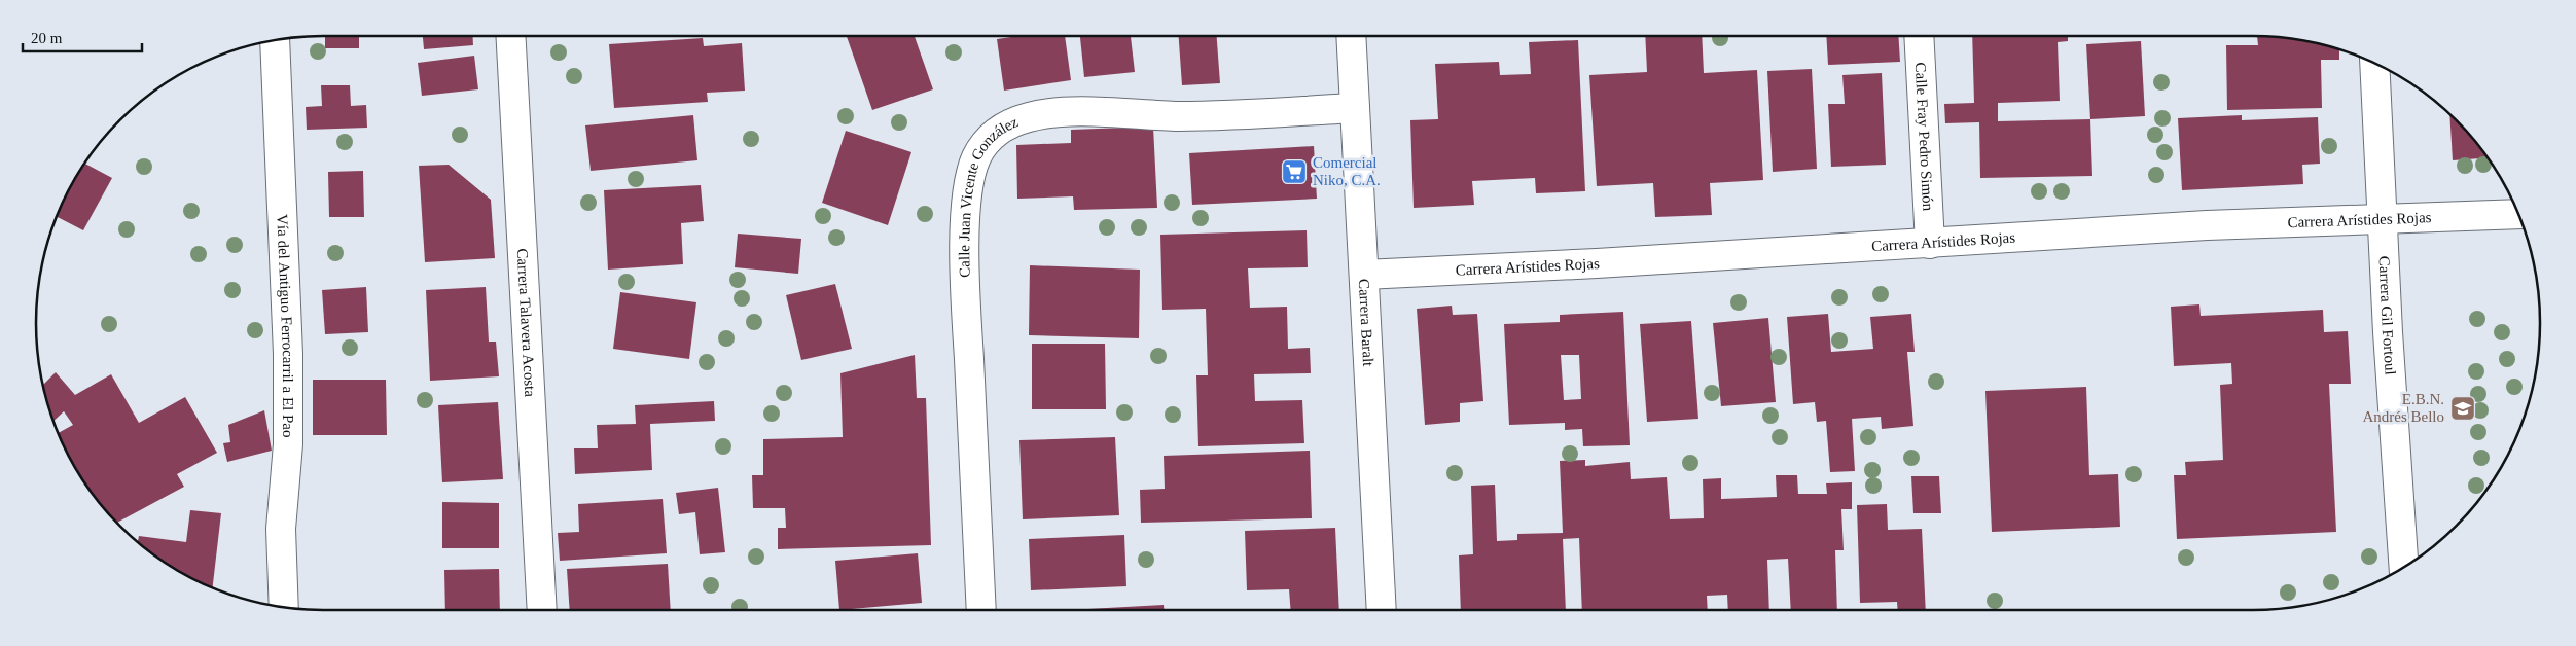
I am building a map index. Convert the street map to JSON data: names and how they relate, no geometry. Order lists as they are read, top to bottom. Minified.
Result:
{"streets":{"street":["Calle Fray Pedro Simón","Calle Juan Vicente González","Carrera Arístides Rojas","Carrera Gil Fortoul","Carrera Talavera Acosta","Carrera Baralt","Vía del Antiguo Ferrocarril a El Pao"]},"crossings":[["Calle Fray Pedro Simón","Carrera Arístides Rojas"],["Calle Juan Vicente González","Carrera Baralt"],["Carrera Arístides Rojas","Carrera Gil Fortoul"],["Carrera Arístides Rojas","Carrera Baralt"]],"places":{"supermarket":["Comercial Niko, C.A."],"school or university":["E.B.N. Andrés Bello"]},"scale_bar":"20 m"}
